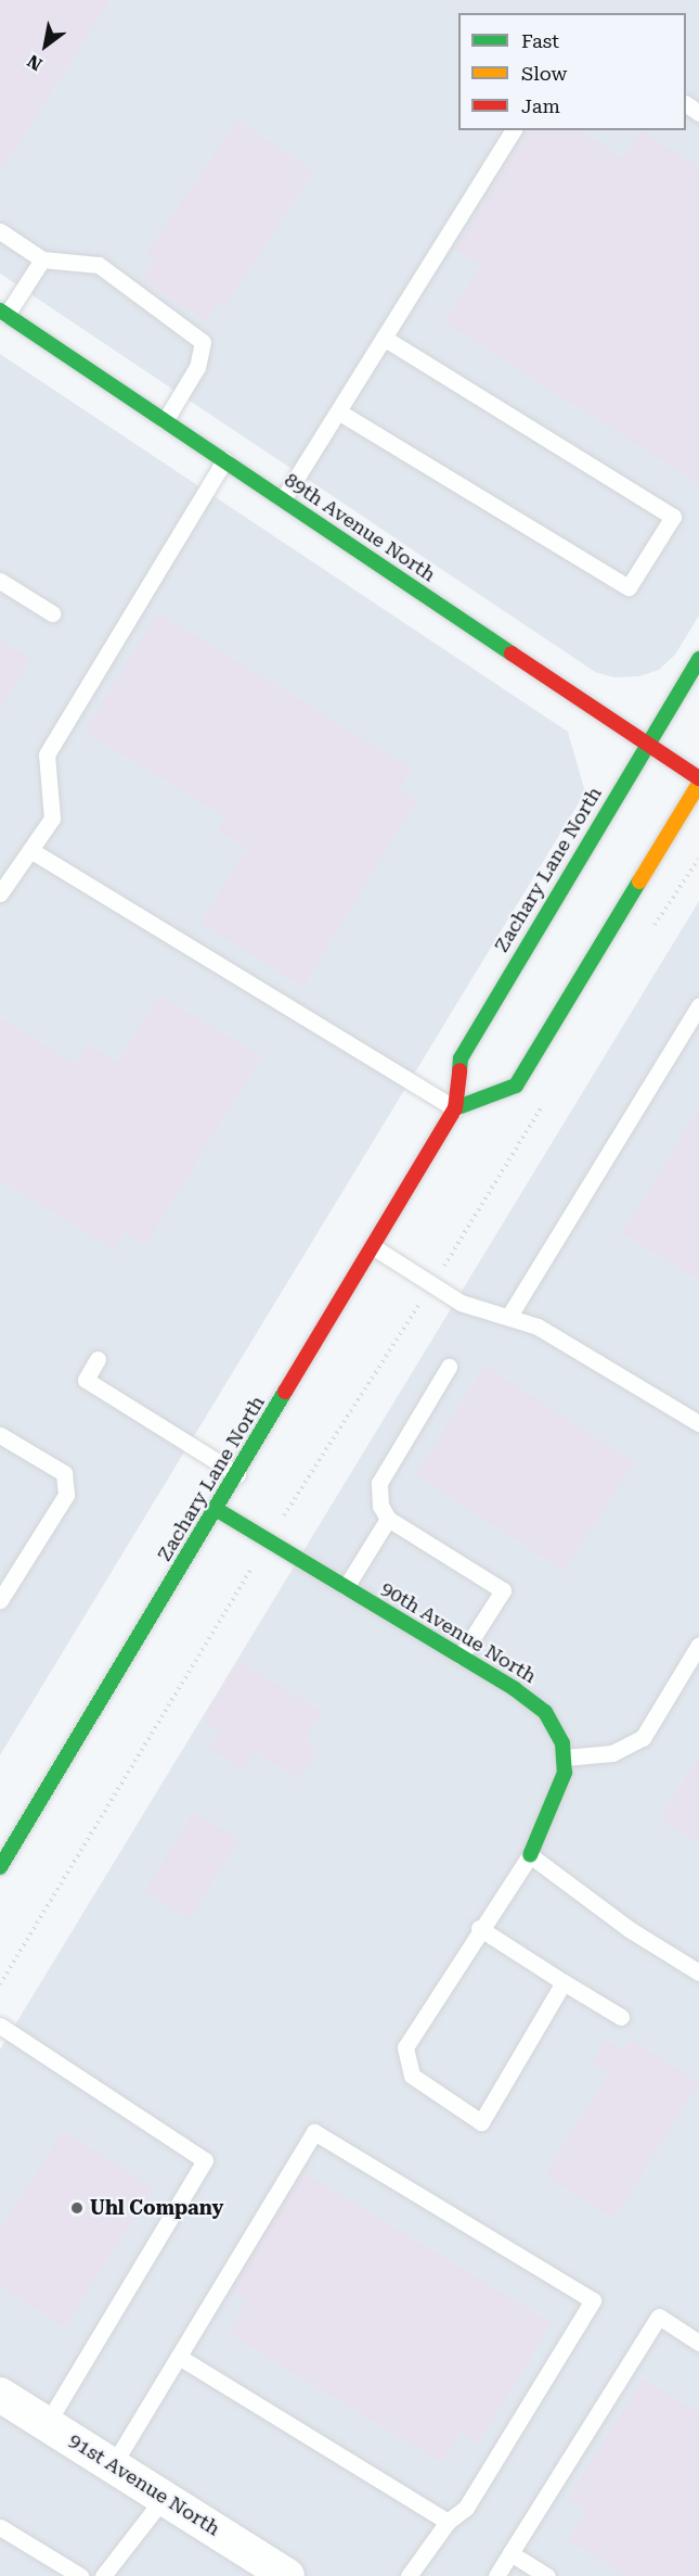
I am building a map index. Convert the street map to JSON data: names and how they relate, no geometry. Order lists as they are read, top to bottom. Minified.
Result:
{"streets":{"main road":["89th Avenue North","Zachary Lane North","90th Avenue North"],"street":["91st Avenue North"]},"crossings":[["89th Avenue North","Zachary Lane North"],["Zachary Lane North","90th Avenue North"]],"places":["Uhl Company"],"legend":["Fast","Slow","Jam"],"north":"bottom left"}
